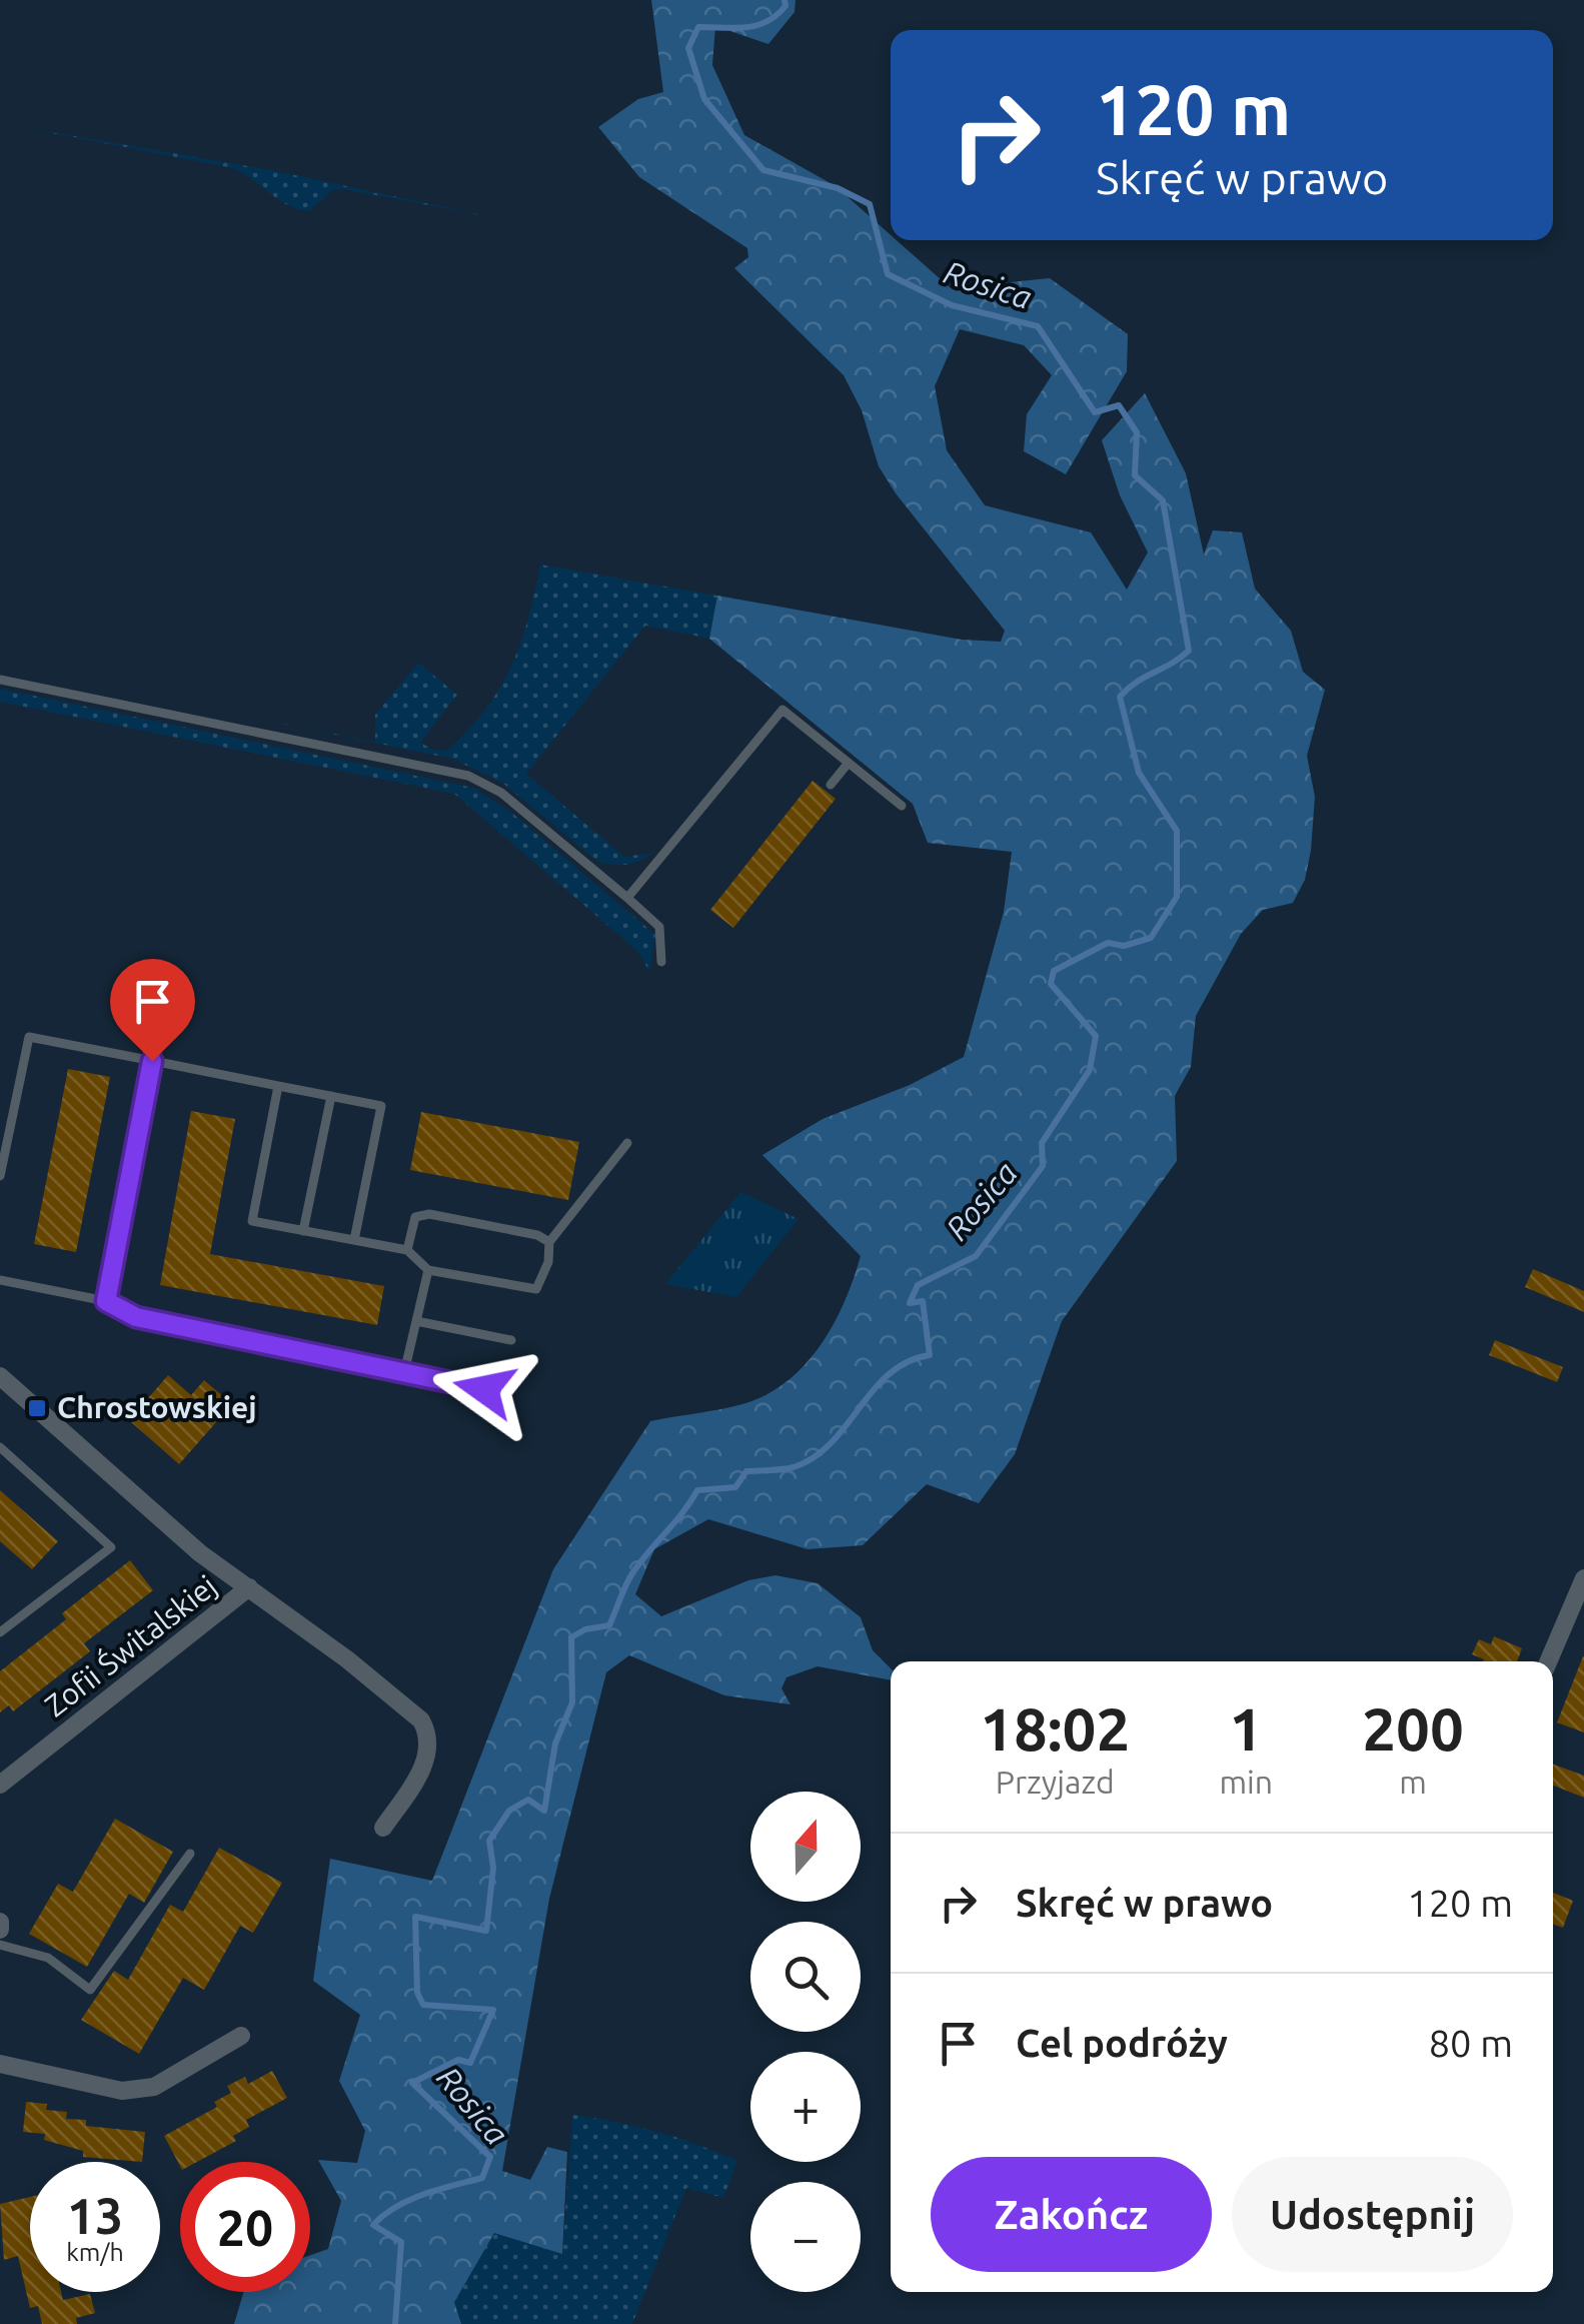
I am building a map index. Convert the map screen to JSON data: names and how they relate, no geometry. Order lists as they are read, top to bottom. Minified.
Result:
{"streets":{"street":["Zofii Świtalskiej"]},"water":["Rosica"],"places":{"transit":["Chrostowskiej"]},"north":"top","page":{"turn":["120 m","Skręć w prawo"],"eta":["18:02","Przyjazd","1","min","200","m"],"map_buttons":["+","−"],"list":[{"name":"Skręć w prawo","value":"120 m"},{"name":"Cel podróży","value":"80 m"}],"buttons":["Zakończ","Udostępnij"],"speed":"13 km/h","limit":"20"}}
